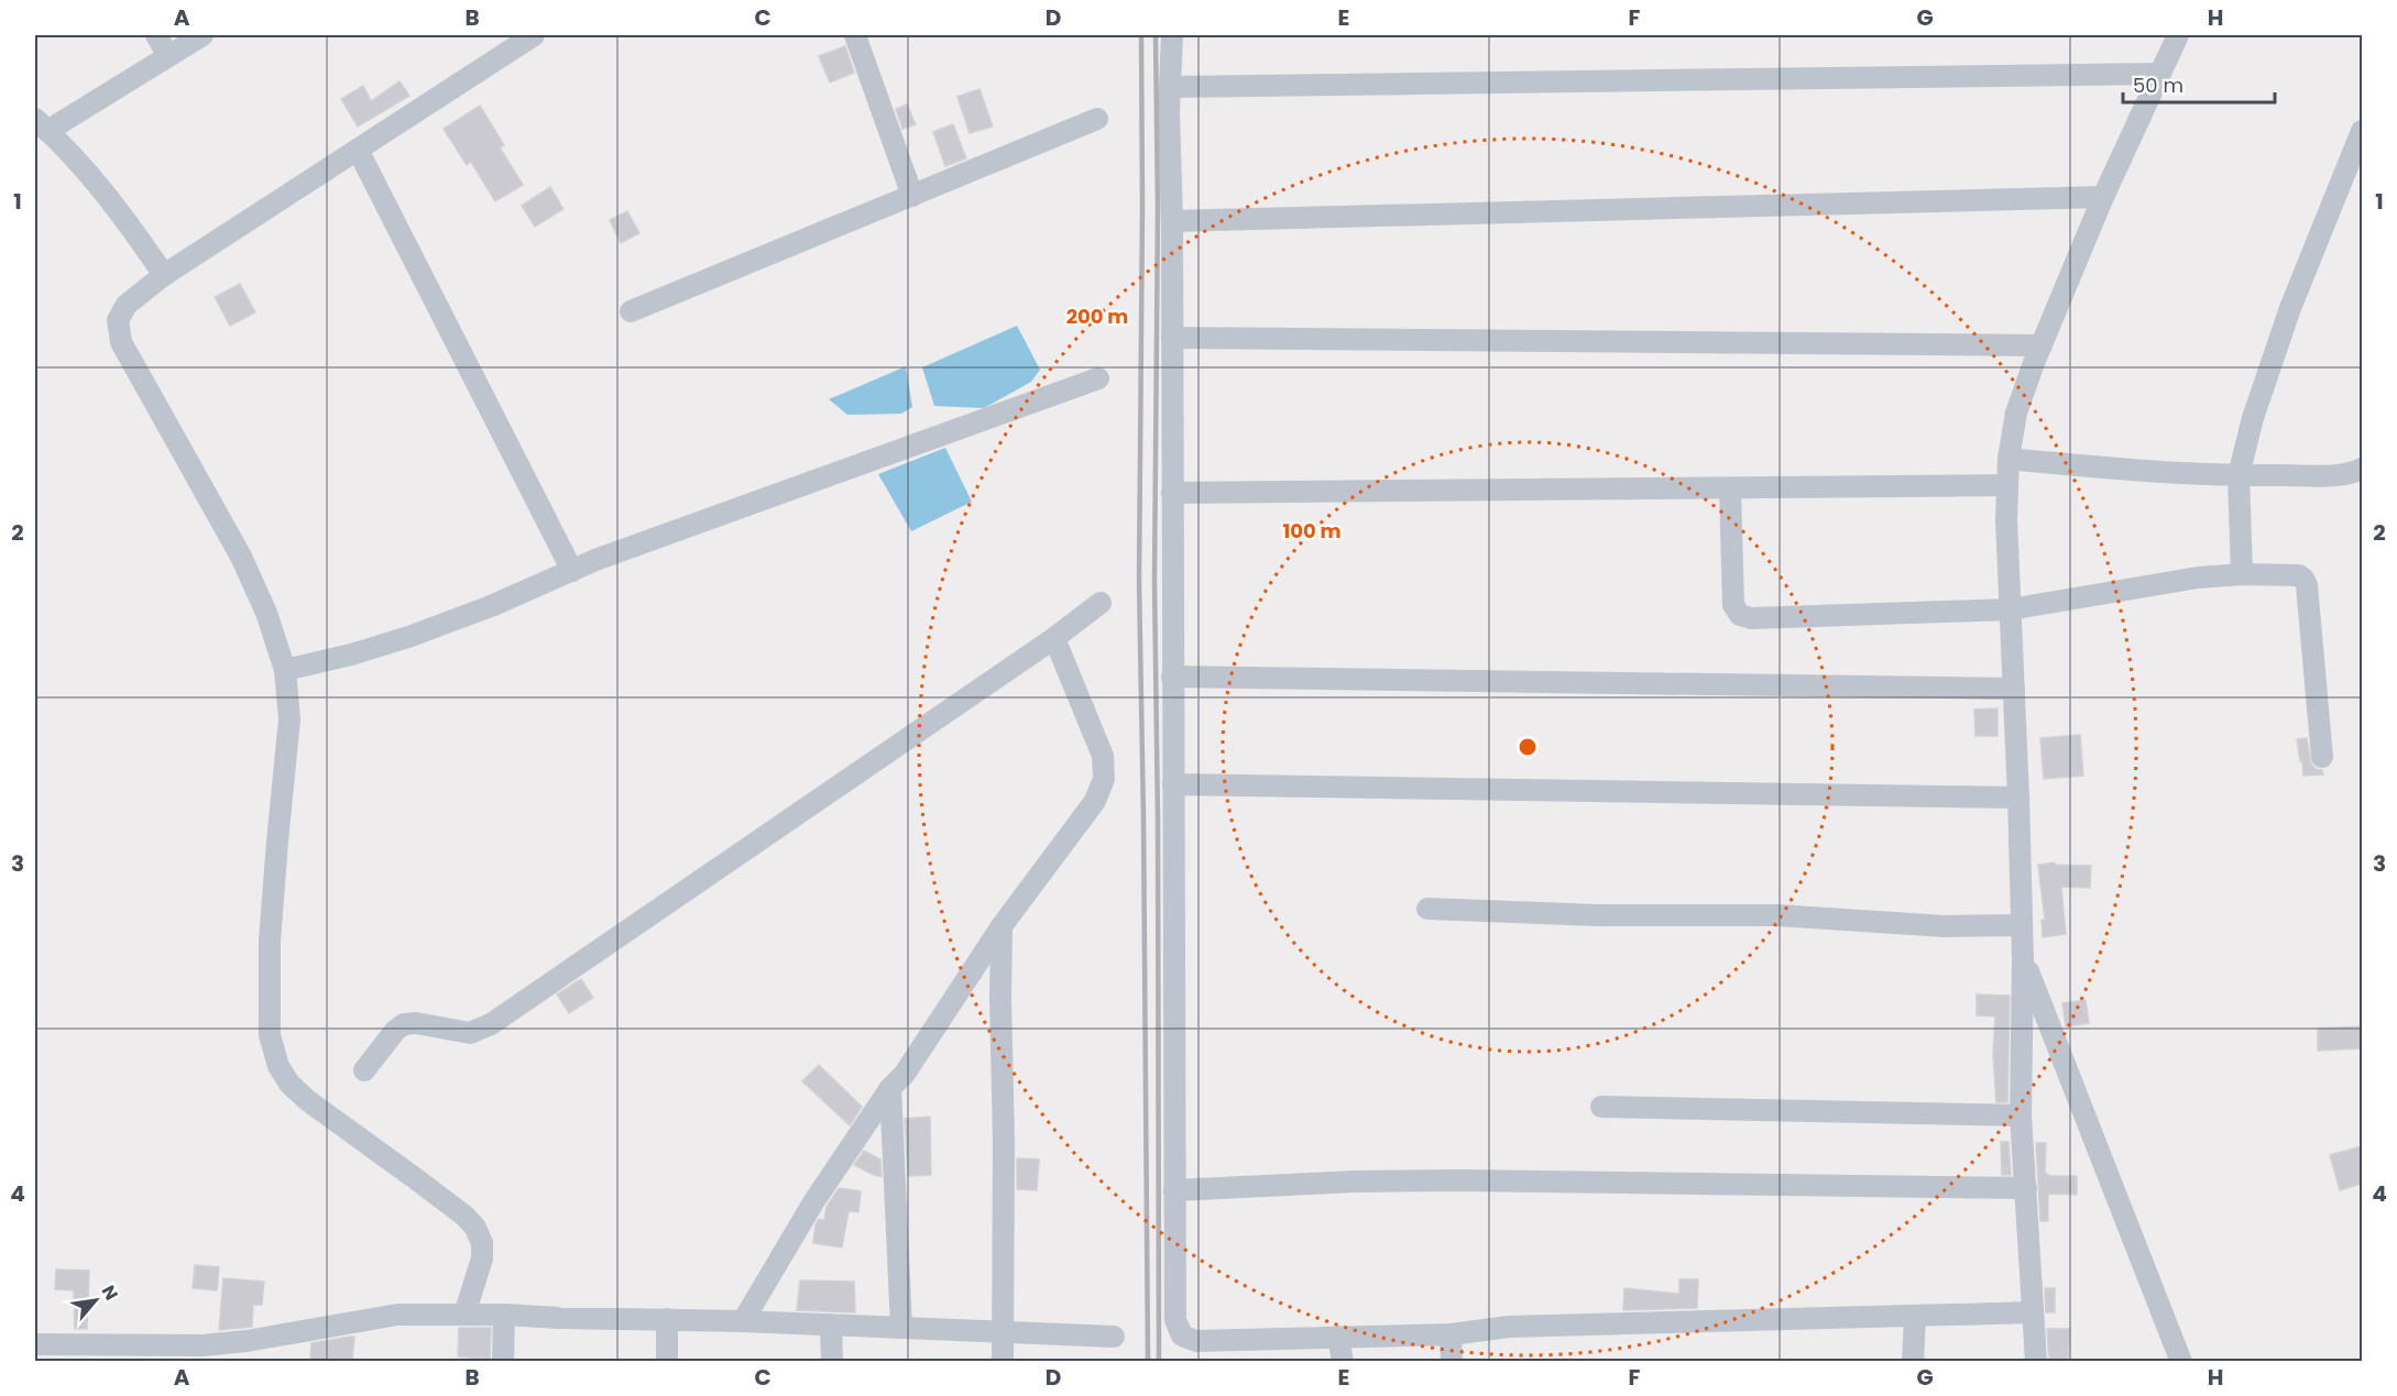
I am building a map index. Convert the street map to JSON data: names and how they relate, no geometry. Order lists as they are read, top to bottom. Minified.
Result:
{"scale_bar":"50 m","north":"top right","grid":{"columns":["A","B","C","D","E","F","G","H"],"rows":["1","2","3","4"]},"rings":["200 m","100 m"]}
